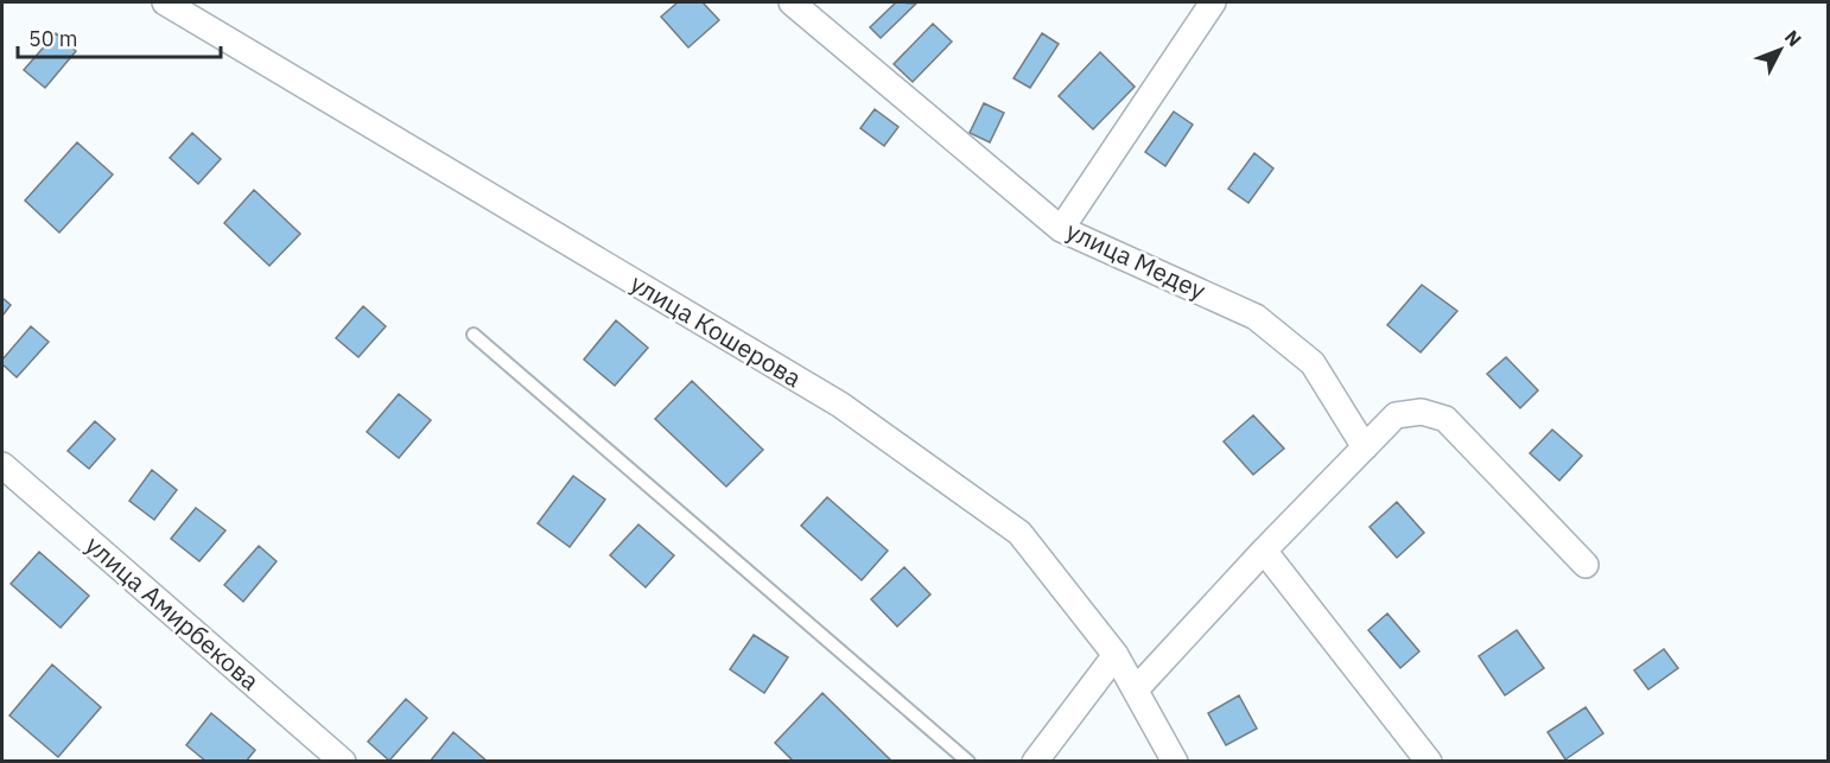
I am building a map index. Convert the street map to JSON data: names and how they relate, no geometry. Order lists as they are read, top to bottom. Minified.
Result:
{"streets":{"street":["улица Медеу","улица Кошерова","улица Амирбекова"]},"scale_bar":"50 m","north":"top right"}
